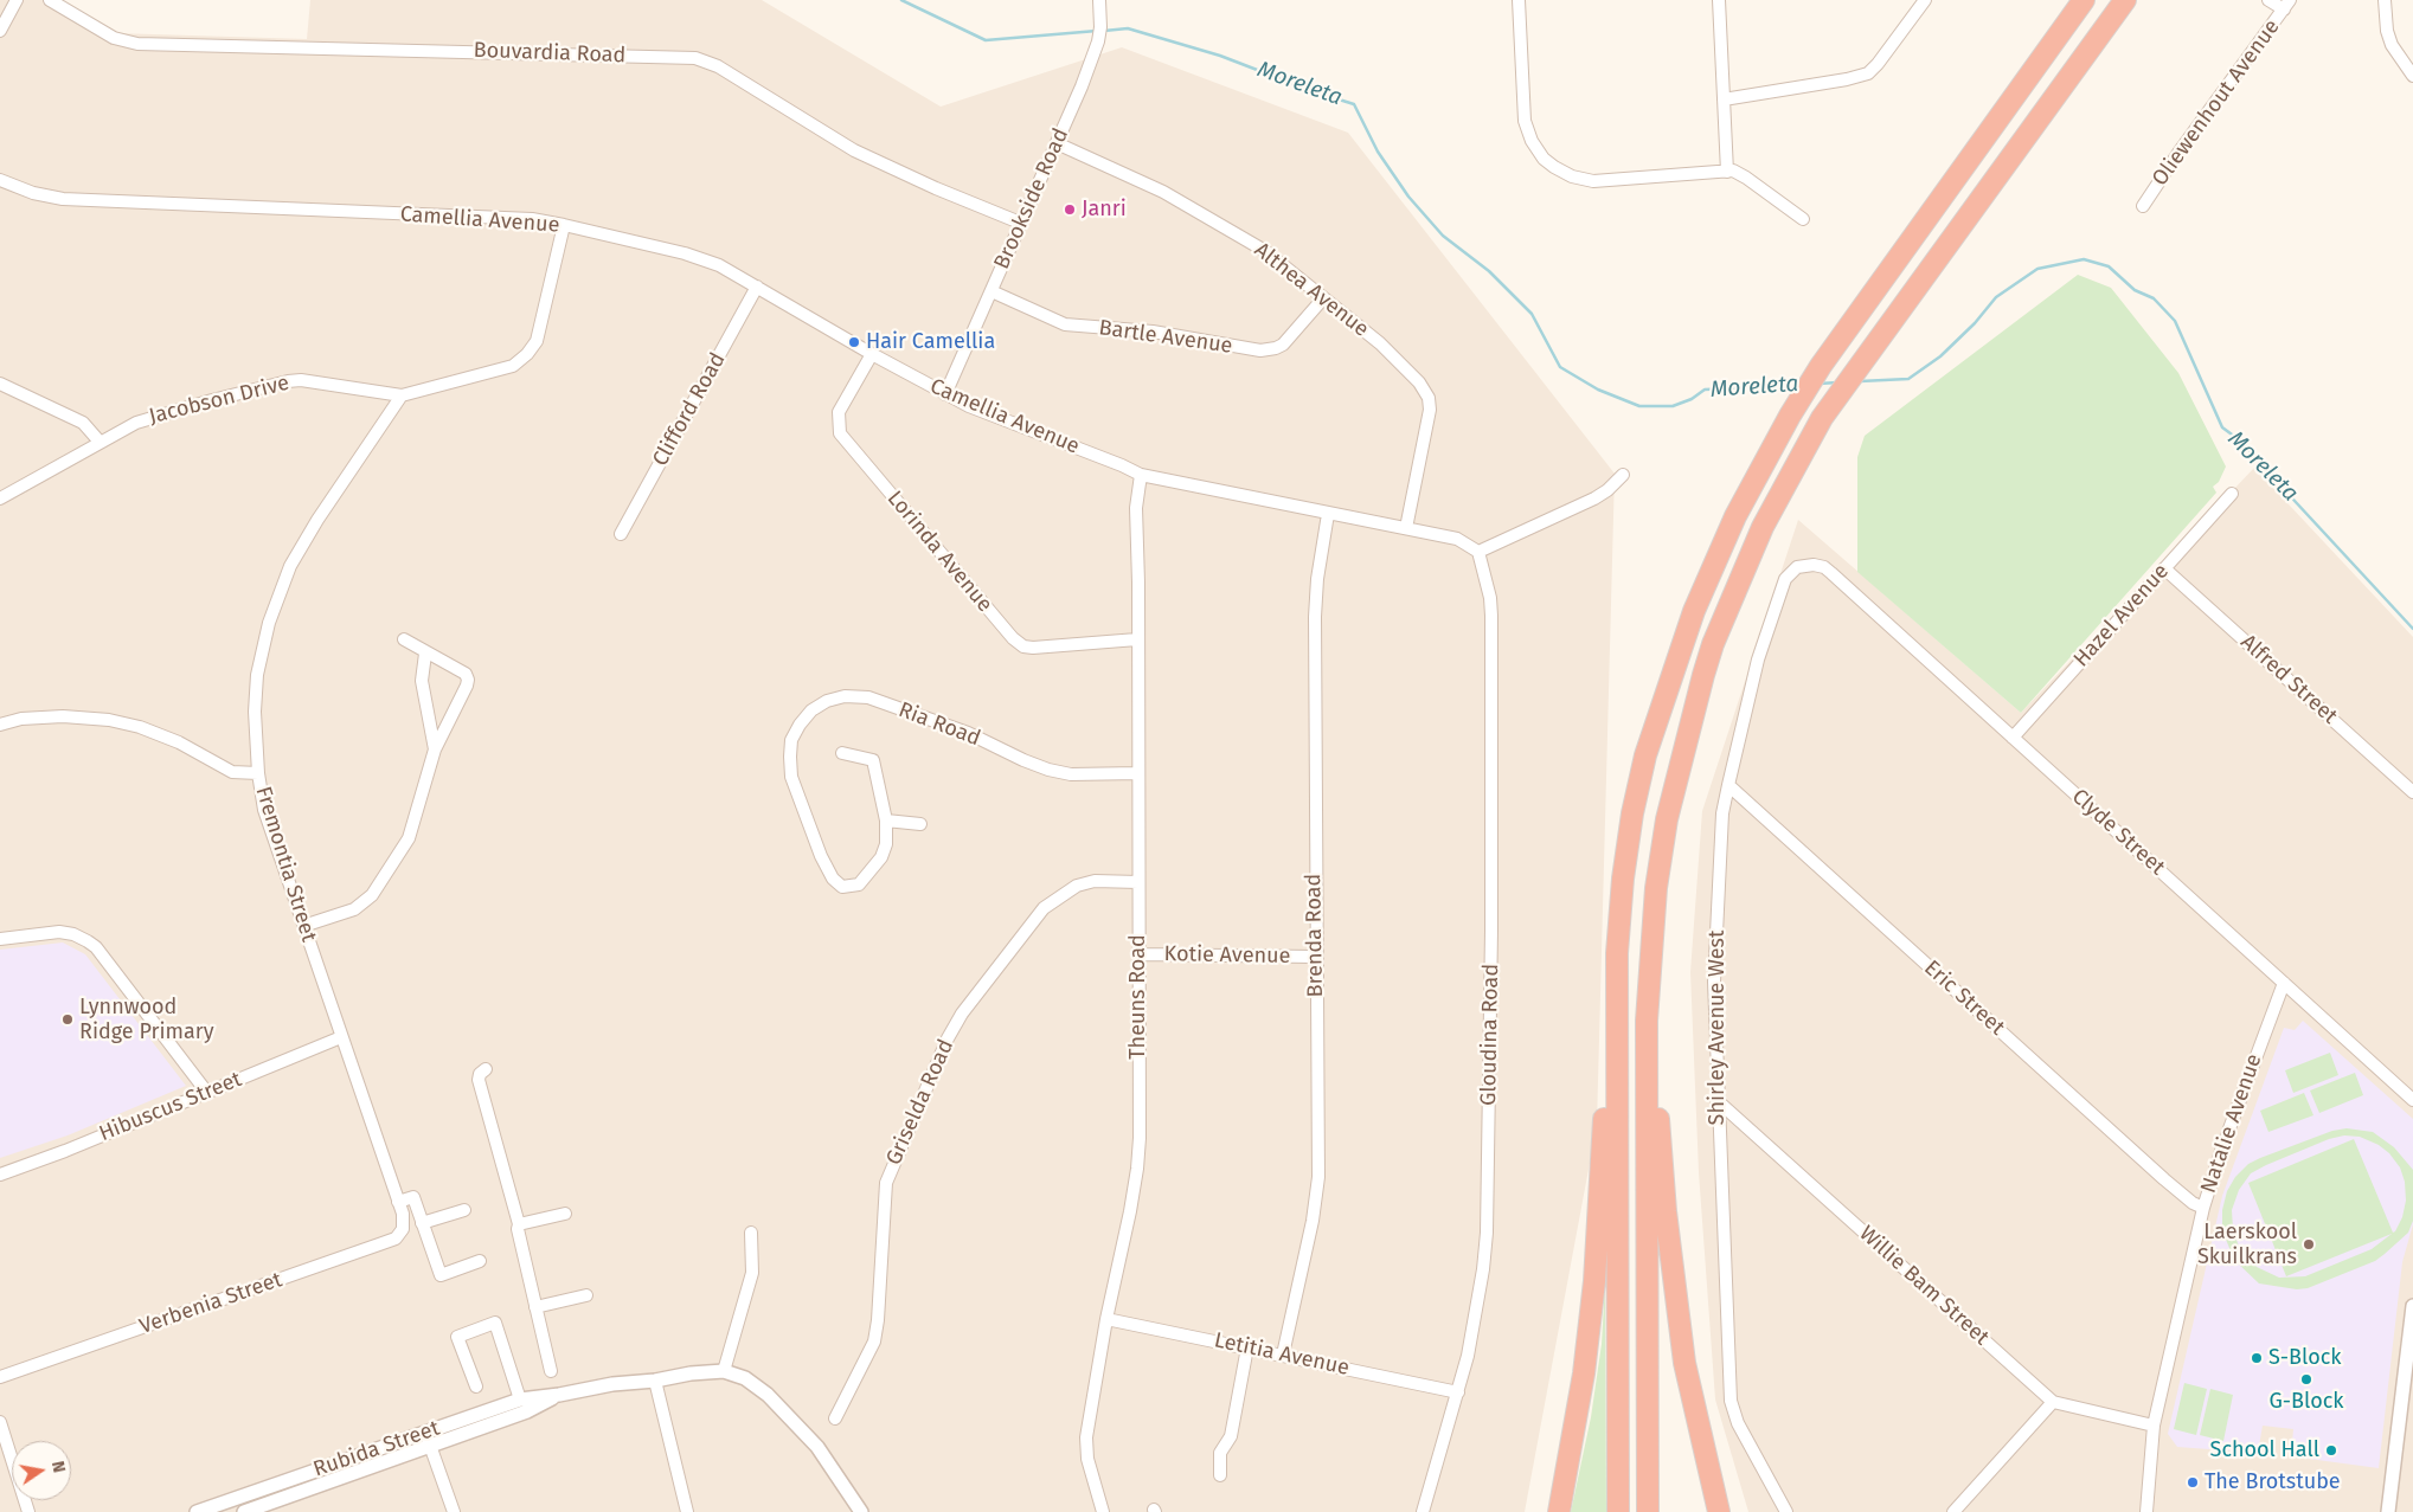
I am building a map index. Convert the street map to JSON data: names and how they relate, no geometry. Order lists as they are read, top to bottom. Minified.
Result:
{"streets":{"street":["Bouvardia Road","Oliewenhout Avenue","Brookside Road","Camellia Avenue","Althea Avenue","Bartle Avenue","Jacobson Drive","Clifford Road","Lorinda Avenue","Hazel Avenue","Alfred Street","Ria Road","Clyde Street","Fremontia Street","Brenda Road","Kotie Avenue","Theuns Road","Eric Street","Shirley Avenue West","Gloudina Road","Griselda Road","Hibuscus Street","Natalie Avenue","Willie Bam Street","Verbenia Street","Letitia Avenue","Rubida Street"]},"crossings":[["Bouvardia Road","Brookside Road"],["Brookside Road","Camellia Avenue"],["Brookside Road","Althea Avenue"],["Brookside Road","Bartle Avenue"],["Camellia Avenue","Althea Avenue"],["Camellia Avenue","Jacobson Drive"],["Camellia Avenue","Clifford Road"],["Camellia Avenue","Lorinda Avenue"],["Camellia Avenue","Brenda Road"],["Camellia Avenue","Theuns Road"],["Camellia Avenue","Gloudina Road"],["Althea Avenue","Bartle Avenue"],["Jacobson Drive","Fremontia Street"],["Lorinda Avenue","Theuns Road"],["Hazel Avenue","Alfred Street"],["Hazel Avenue","Clyde Street"],["Ria Road","Theuns Road"],["Clyde Street","Shirley Avenue West"],["Clyde Street","Natalie Avenue"],["Fremontia Street","Hibuscus Street"],["Fremontia Street","Verbenia Street"],["Brenda Road","Kotie Avenue"],["Brenda Road","Letitia Avenue"],["Kotie Avenue","Theuns Road"],["Theuns Road","Griselda Road"],["Theuns Road","Letitia Avenue"],["Eric Street","Shirley Avenue West"],["Eric Street","Natalie Avenue"],["Shirley Avenue West","Willie Bam Street"],["Gloudina Road","Letitia Avenue"],["Natalie Avenue","Willie Bam Street"]],"water":["Moreleta"],"places":["Janri","Hair Camellia","Lynnwood Ridge Primary","Laerskool Skuilkrans","S-Block","G-Block","School Hall","The Brotstube"],"north":"right"}
